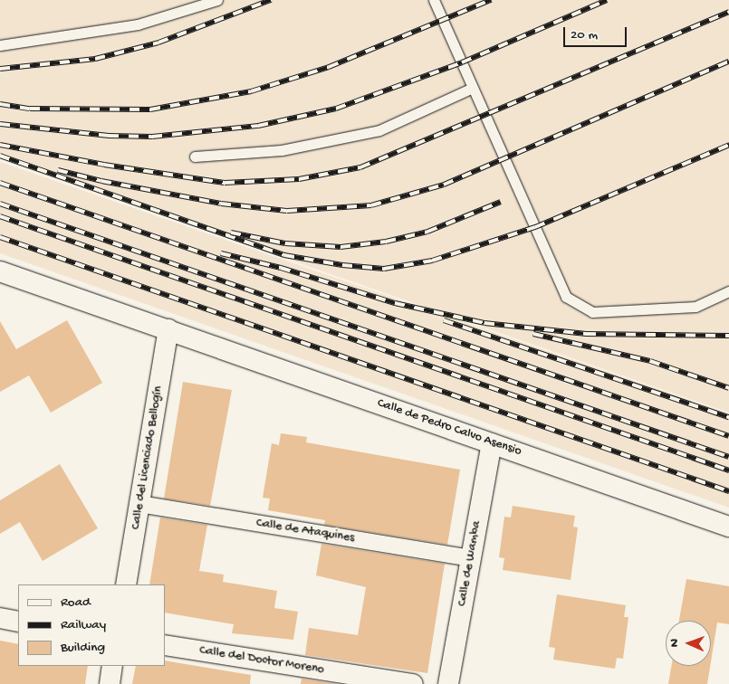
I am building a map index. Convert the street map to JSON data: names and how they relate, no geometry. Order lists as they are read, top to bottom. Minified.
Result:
{"streets":{"street":["Calle de Pedro Calvo Asensio","Calle del Licenciado Bellogín","Calle de Ataquines","Calle de Wamba","Calle del Doctor Moreno"]},"crossings":[["Calle de Pedro Calvo Asensio","Calle del Licenciado Bellogín"],["Calle de Pedro Calvo Asensio","Calle de Wamba"],["Calle del Licenciado Bellogín","Calle de Ataquines"],["Calle de Ataquines","Calle de Wamba"]],"legend":["Road","Railway","Building"],"scale_bar":"20 m","north":"left"}
